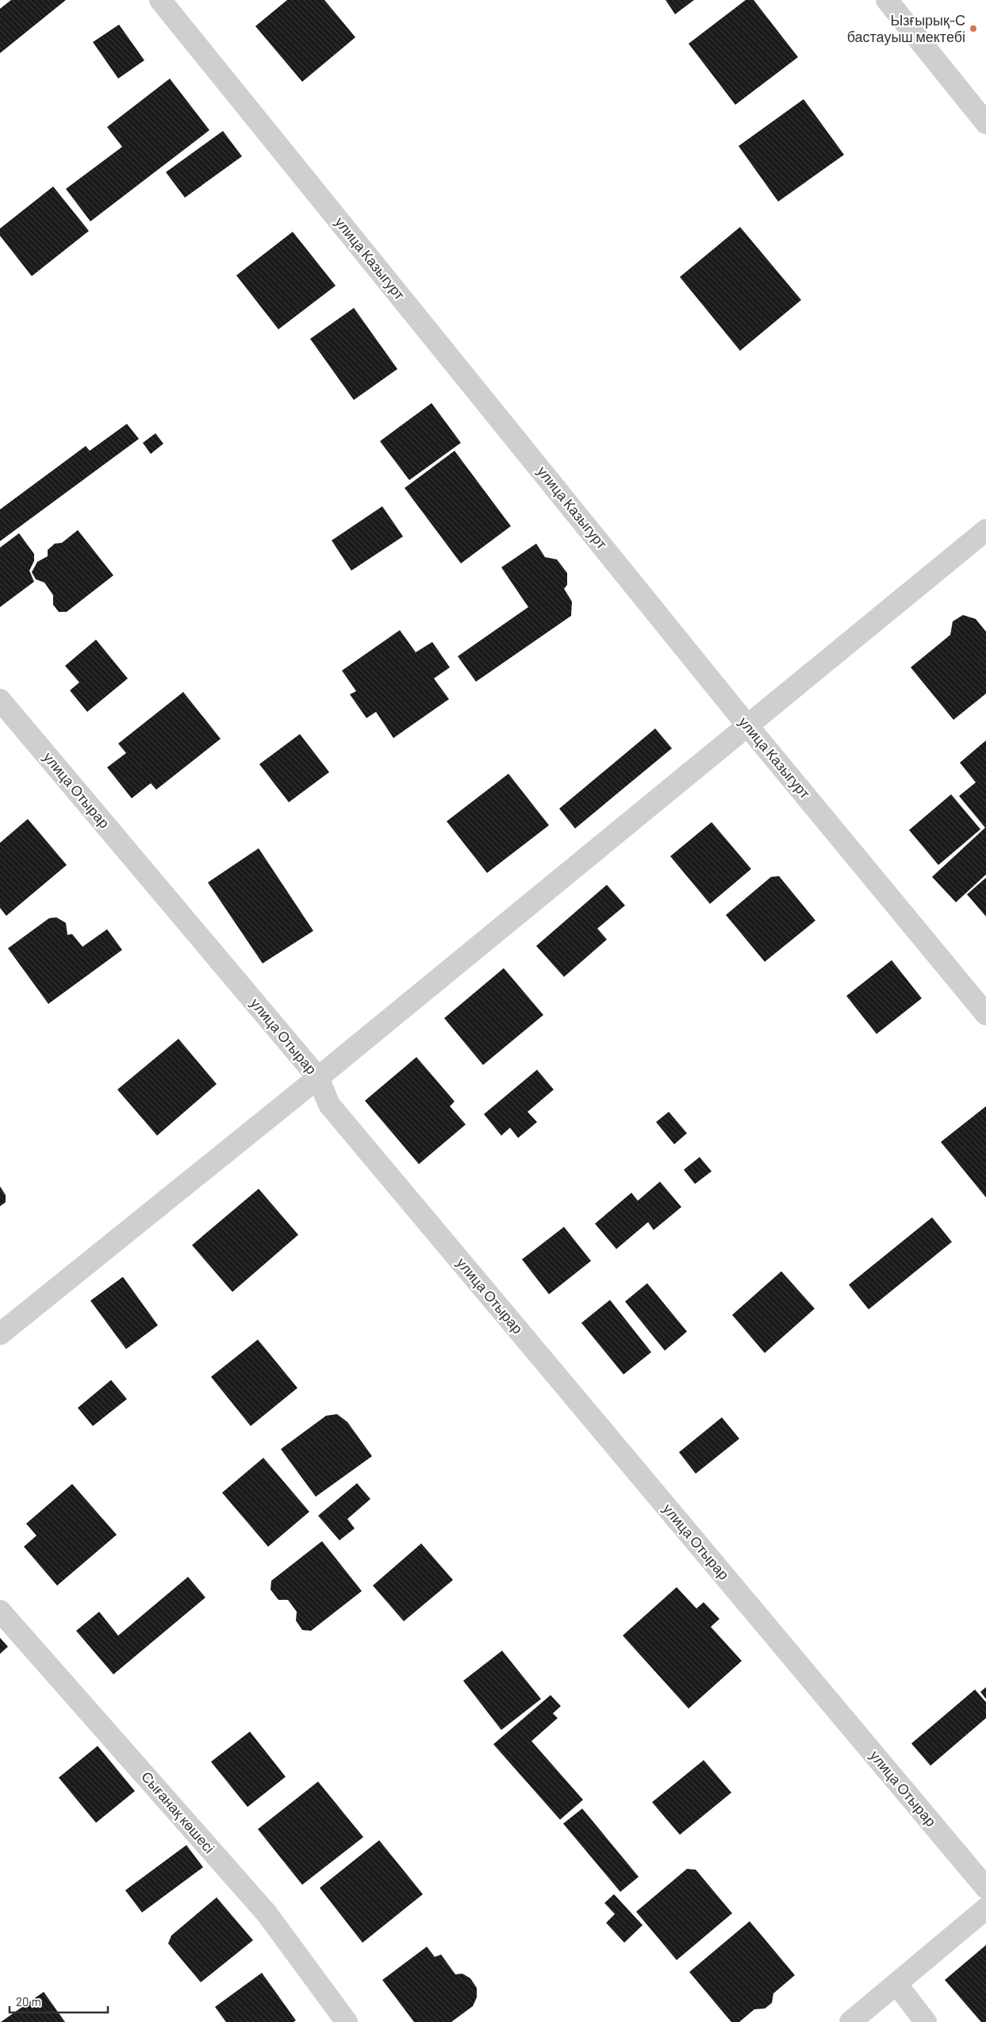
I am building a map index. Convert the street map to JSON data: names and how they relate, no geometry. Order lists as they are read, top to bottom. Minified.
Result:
{"streets":{"street":["улица Казыгурт","улица Отырар","Сығанақ көшесі"]},"places":["Ызғырық-С бастауыш мектебі"],"scale_bar":"20 m"}
